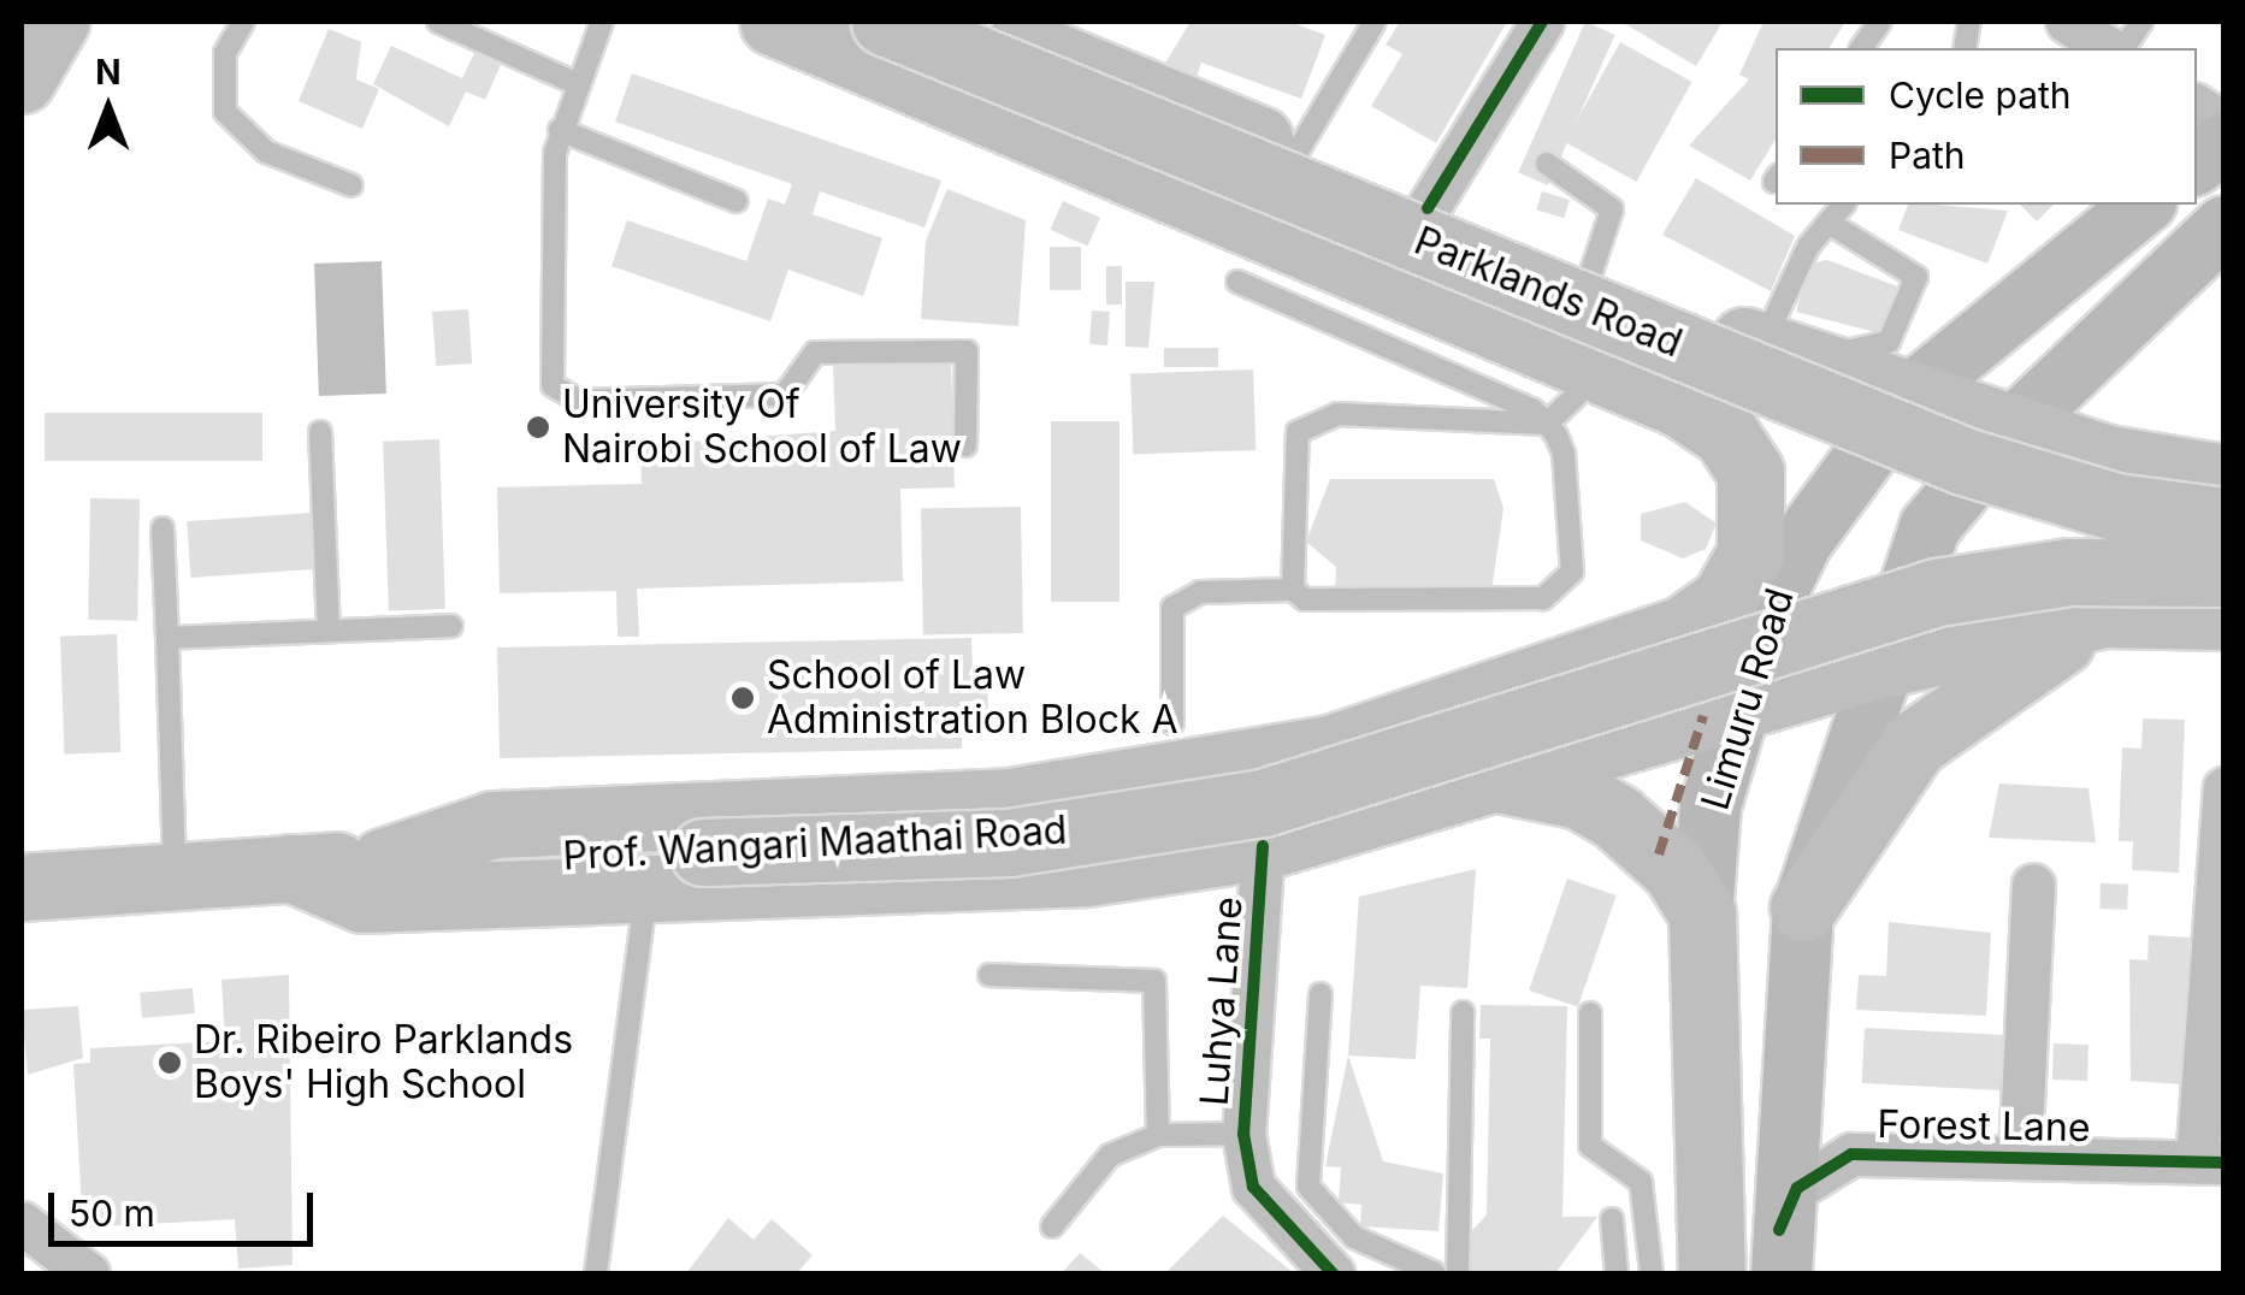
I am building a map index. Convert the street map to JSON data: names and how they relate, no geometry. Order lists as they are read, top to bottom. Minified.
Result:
{"streets":{"main road":["Parklands Road","Limuru Road","Prof. Wangari Maathai Road"],"street":["Luhya Lane","Forest Lane"]},"places":["University Of Nairobi School of Law","School of Law Administration Block A","Dr. Ribeiro Parklands Boys' High School"],"legend":["Cycle path","Path"],"scale_bar":"50 m","north":"top"}
